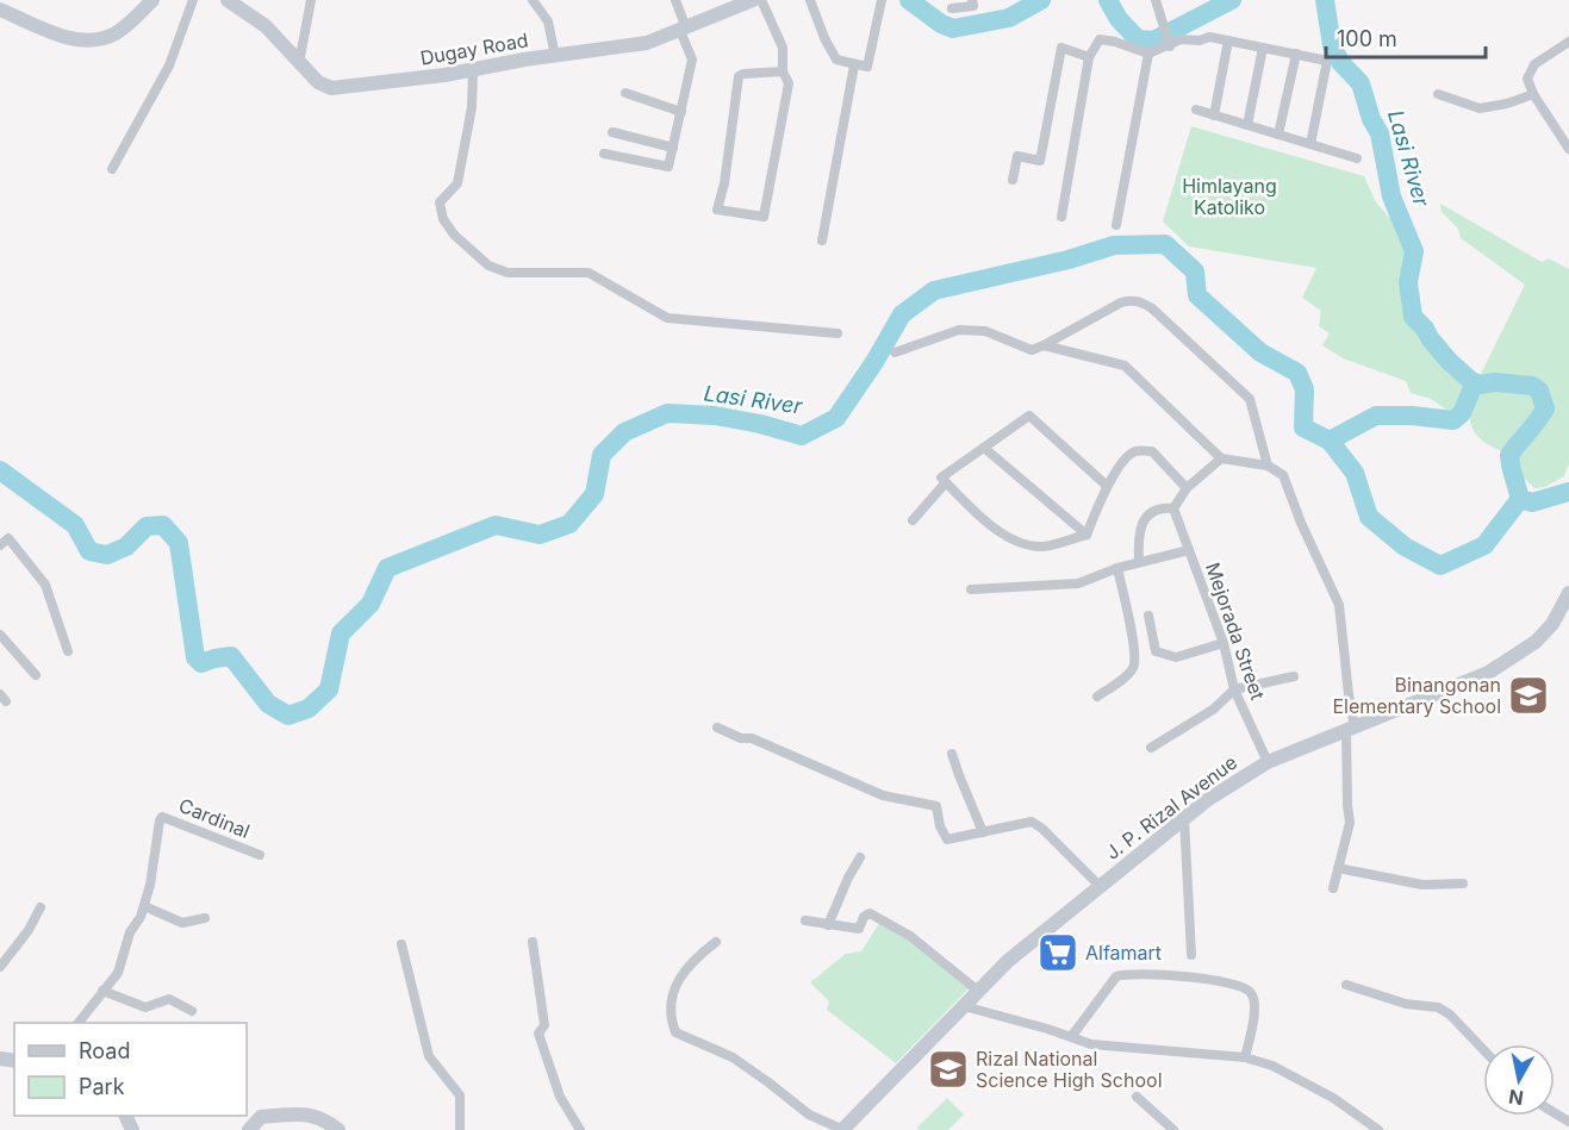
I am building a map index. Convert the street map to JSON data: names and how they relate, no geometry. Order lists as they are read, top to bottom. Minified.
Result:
{"streets":{"main road":["Dugay Road","J. P. Rizal Avenue"],"street":["Mejorada Street","Cardinal"]},"crossings":[["Mejorada Street","J. P. Rizal Avenue"]],"water":["Lasi River"],"parks":["Himlayang Katoliko"],"places":{"school or university":["Binangonan Elementary School","Rizal National Science High School"],"supermarket":["Alfamart"]},"legend":["Road","Park"],"scale_bar":"100 m","north":"bottom"}
